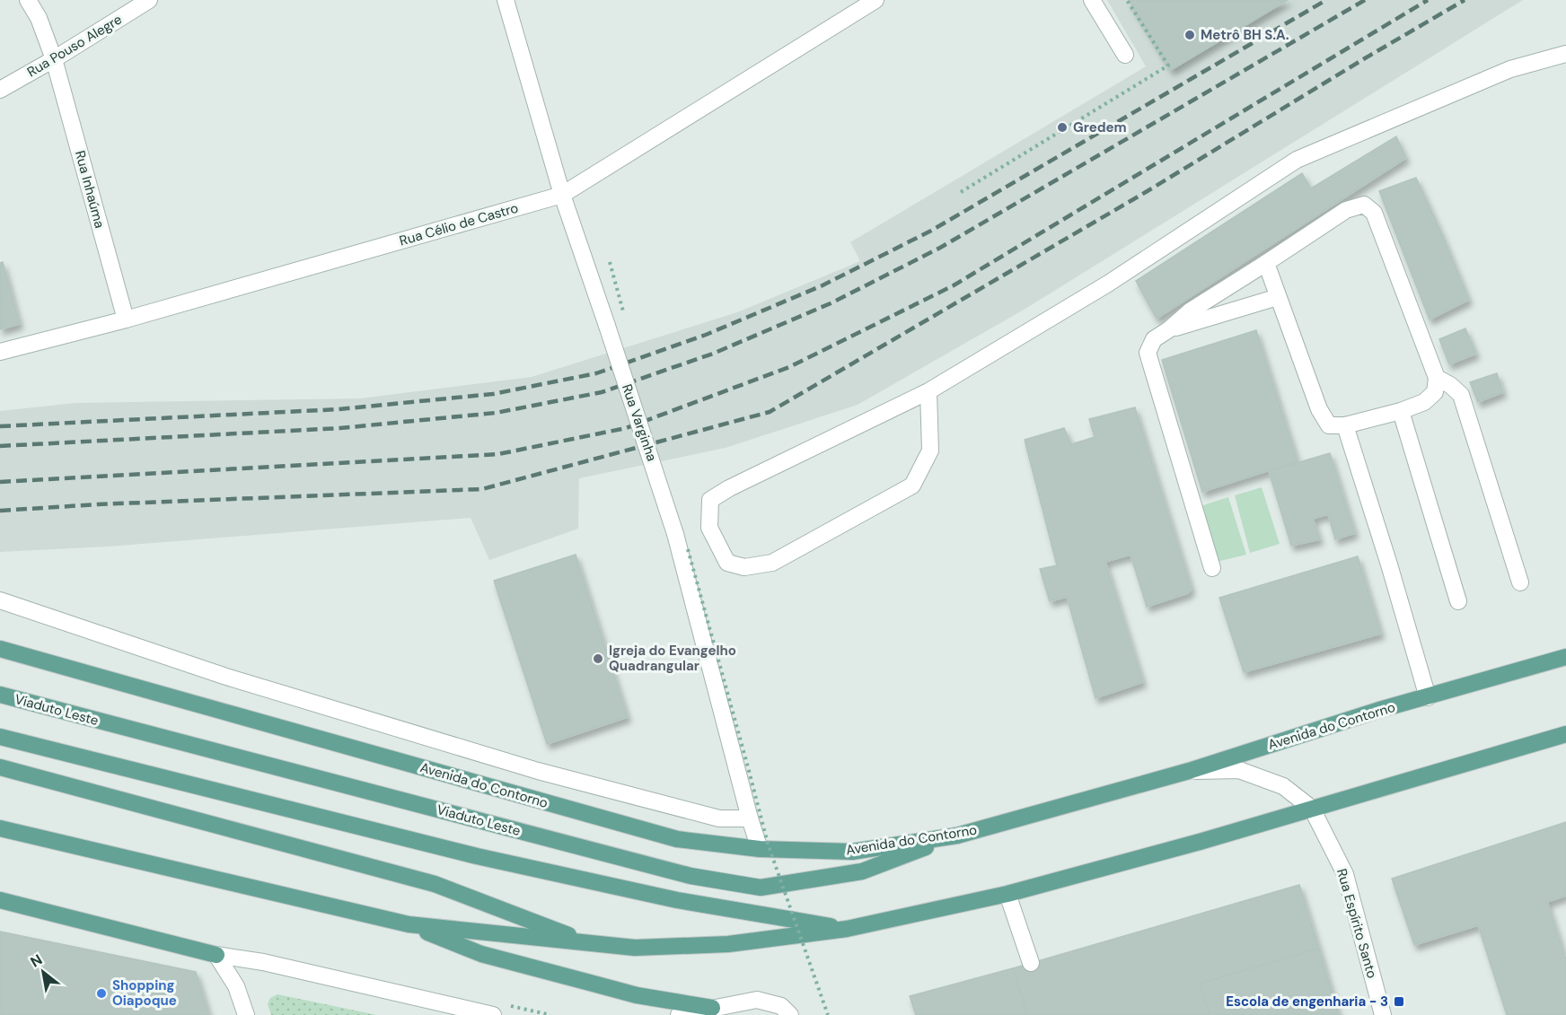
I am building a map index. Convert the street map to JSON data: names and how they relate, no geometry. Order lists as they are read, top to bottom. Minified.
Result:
{"streets":{"main road":["Viaduto Leste","Avenida do Contorno"],"street":["Rua Pouso Alegre","Rua Inhaúma","Rua Célio de Castro","Rua Varginha","Rua Espírito Santo"]},"crossings":[["Rua Pouso Alegre","Rua Inhaúma"],["Rua Inhaúma","Rua Célio de Castro"],["Rua Célio de Castro","Rua Varginha"],["Rua Varginha","Avenida do Contorno"],["Viaduto Leste","Avenida do Contorno"],["Avenida do Contorno","Rua Espírito Santo"]],"places":{"other":["Metrô BH S.A.","Gredem","Igreja do Evangelho Quadrangular","Shopping Oiapoque"],"transit":["Escola de engenharia - 3"]},"north":"top left"}
